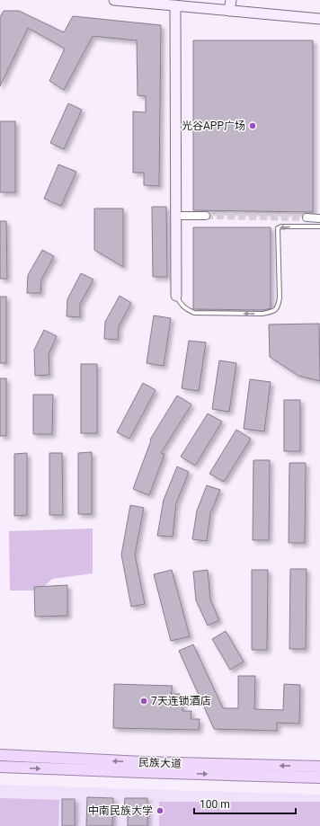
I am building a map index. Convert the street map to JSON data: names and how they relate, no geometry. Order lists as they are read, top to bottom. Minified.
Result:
{"streets":{"main road":["民族大道"]},"places":["光谷APP广场","7天连锁酒店","中南民族大学"],"scale_bar":"100 m"}
